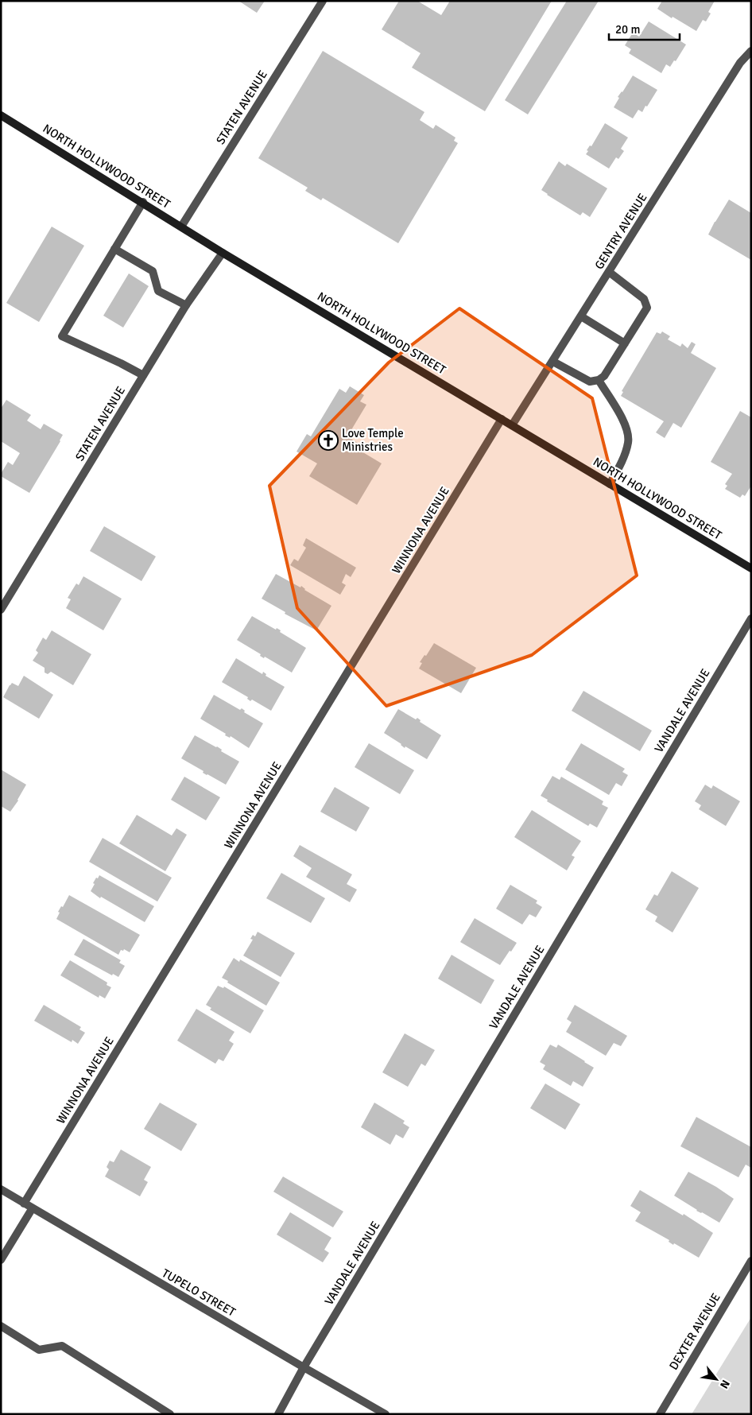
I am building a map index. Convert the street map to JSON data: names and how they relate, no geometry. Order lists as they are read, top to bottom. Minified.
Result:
{"streets":{"main road":["NORTH HOLLYWOOD STREET"],"street":["STATEN AVENUE","GENTRY AVENUE","WINNONA AVENUE","VANDALE AVENUE","TUPELO STREET","DEXTER AVENUE"]},"crossings":[["STATEN AVENUE","NORTH HOLLYWOOD STREET"],["NORTH HOLLYWOOD STREET","GENTRY AVENUE"],["NORTH HOLLYWOOD STREET","WINNONA AVENUE"],["WINNONA AVENUE","TUPELO STREET"],["VANDALE AVENUE","TUPELO STREET"]],"places":{"church":["Love Temple Ministries"]},"scale_bar":"20 m","north":"bottom right"}
